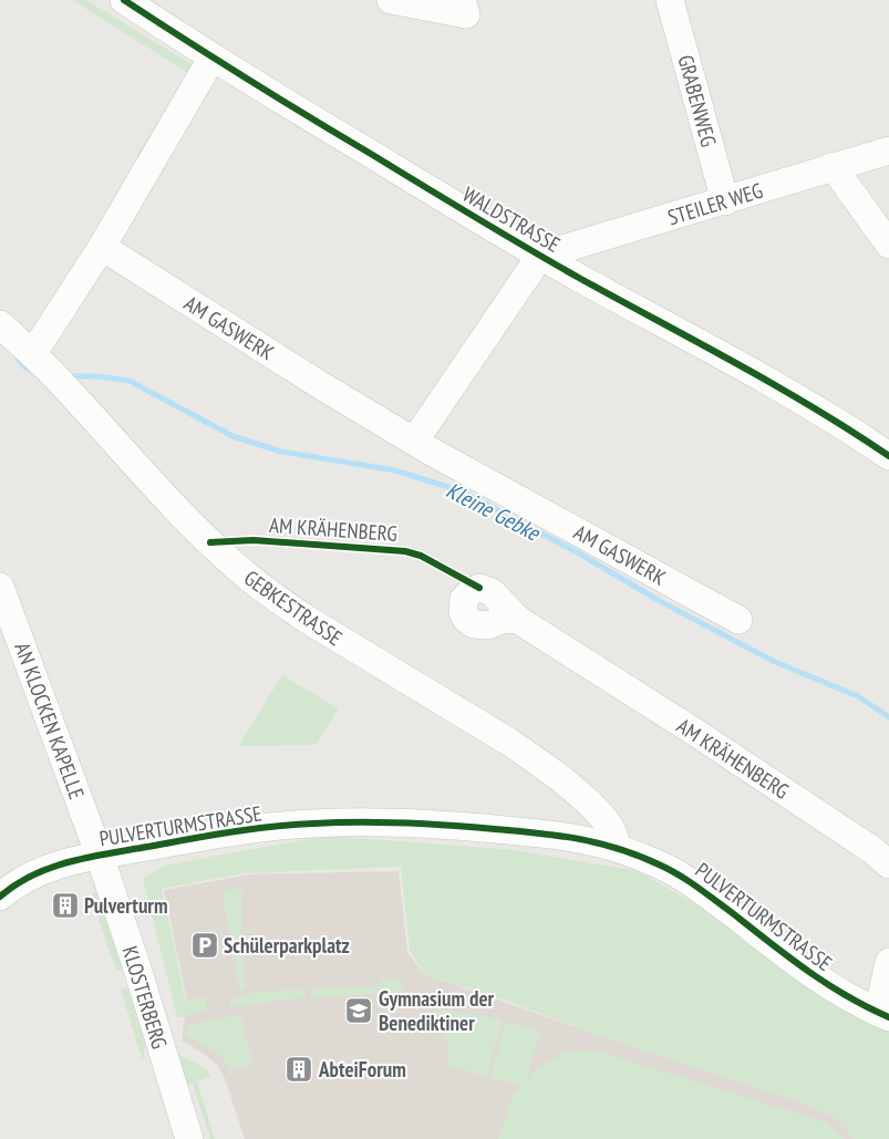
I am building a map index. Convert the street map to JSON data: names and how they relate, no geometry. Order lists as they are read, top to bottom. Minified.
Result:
{"streets":{"street":["GRABENWEG","STEILER WEG","WALDSTRASSE","AM GASWERK","AM KRÄHENBERG","GEBKESTRASSE","AN KLOCKEN KAPELLE","PULVERTURMSTRASSE","KLOSTERBERG"]},"crossings":[["GRABENWEG","STEILER WEG"],["STEILER WEG","WALDSTRASSE"],["GEBKESTRASSE","PULVERTURMSTRASSE"],["AN KLOCKEN KAPELLE","PULVERTURMSTRASSE"],["AN KLOCKEN KAPELLE","KLOSTERBERG"],["PULVERTURMSTRASSE","KLOSTERBERG"]],"water":["Kleine Gebke"],"places":{"building":["Pulverturm","AbteiForum"],"parking":["Schülerparkplatz"],"school or university":["Gymnasium der Benediktiner"]}}
